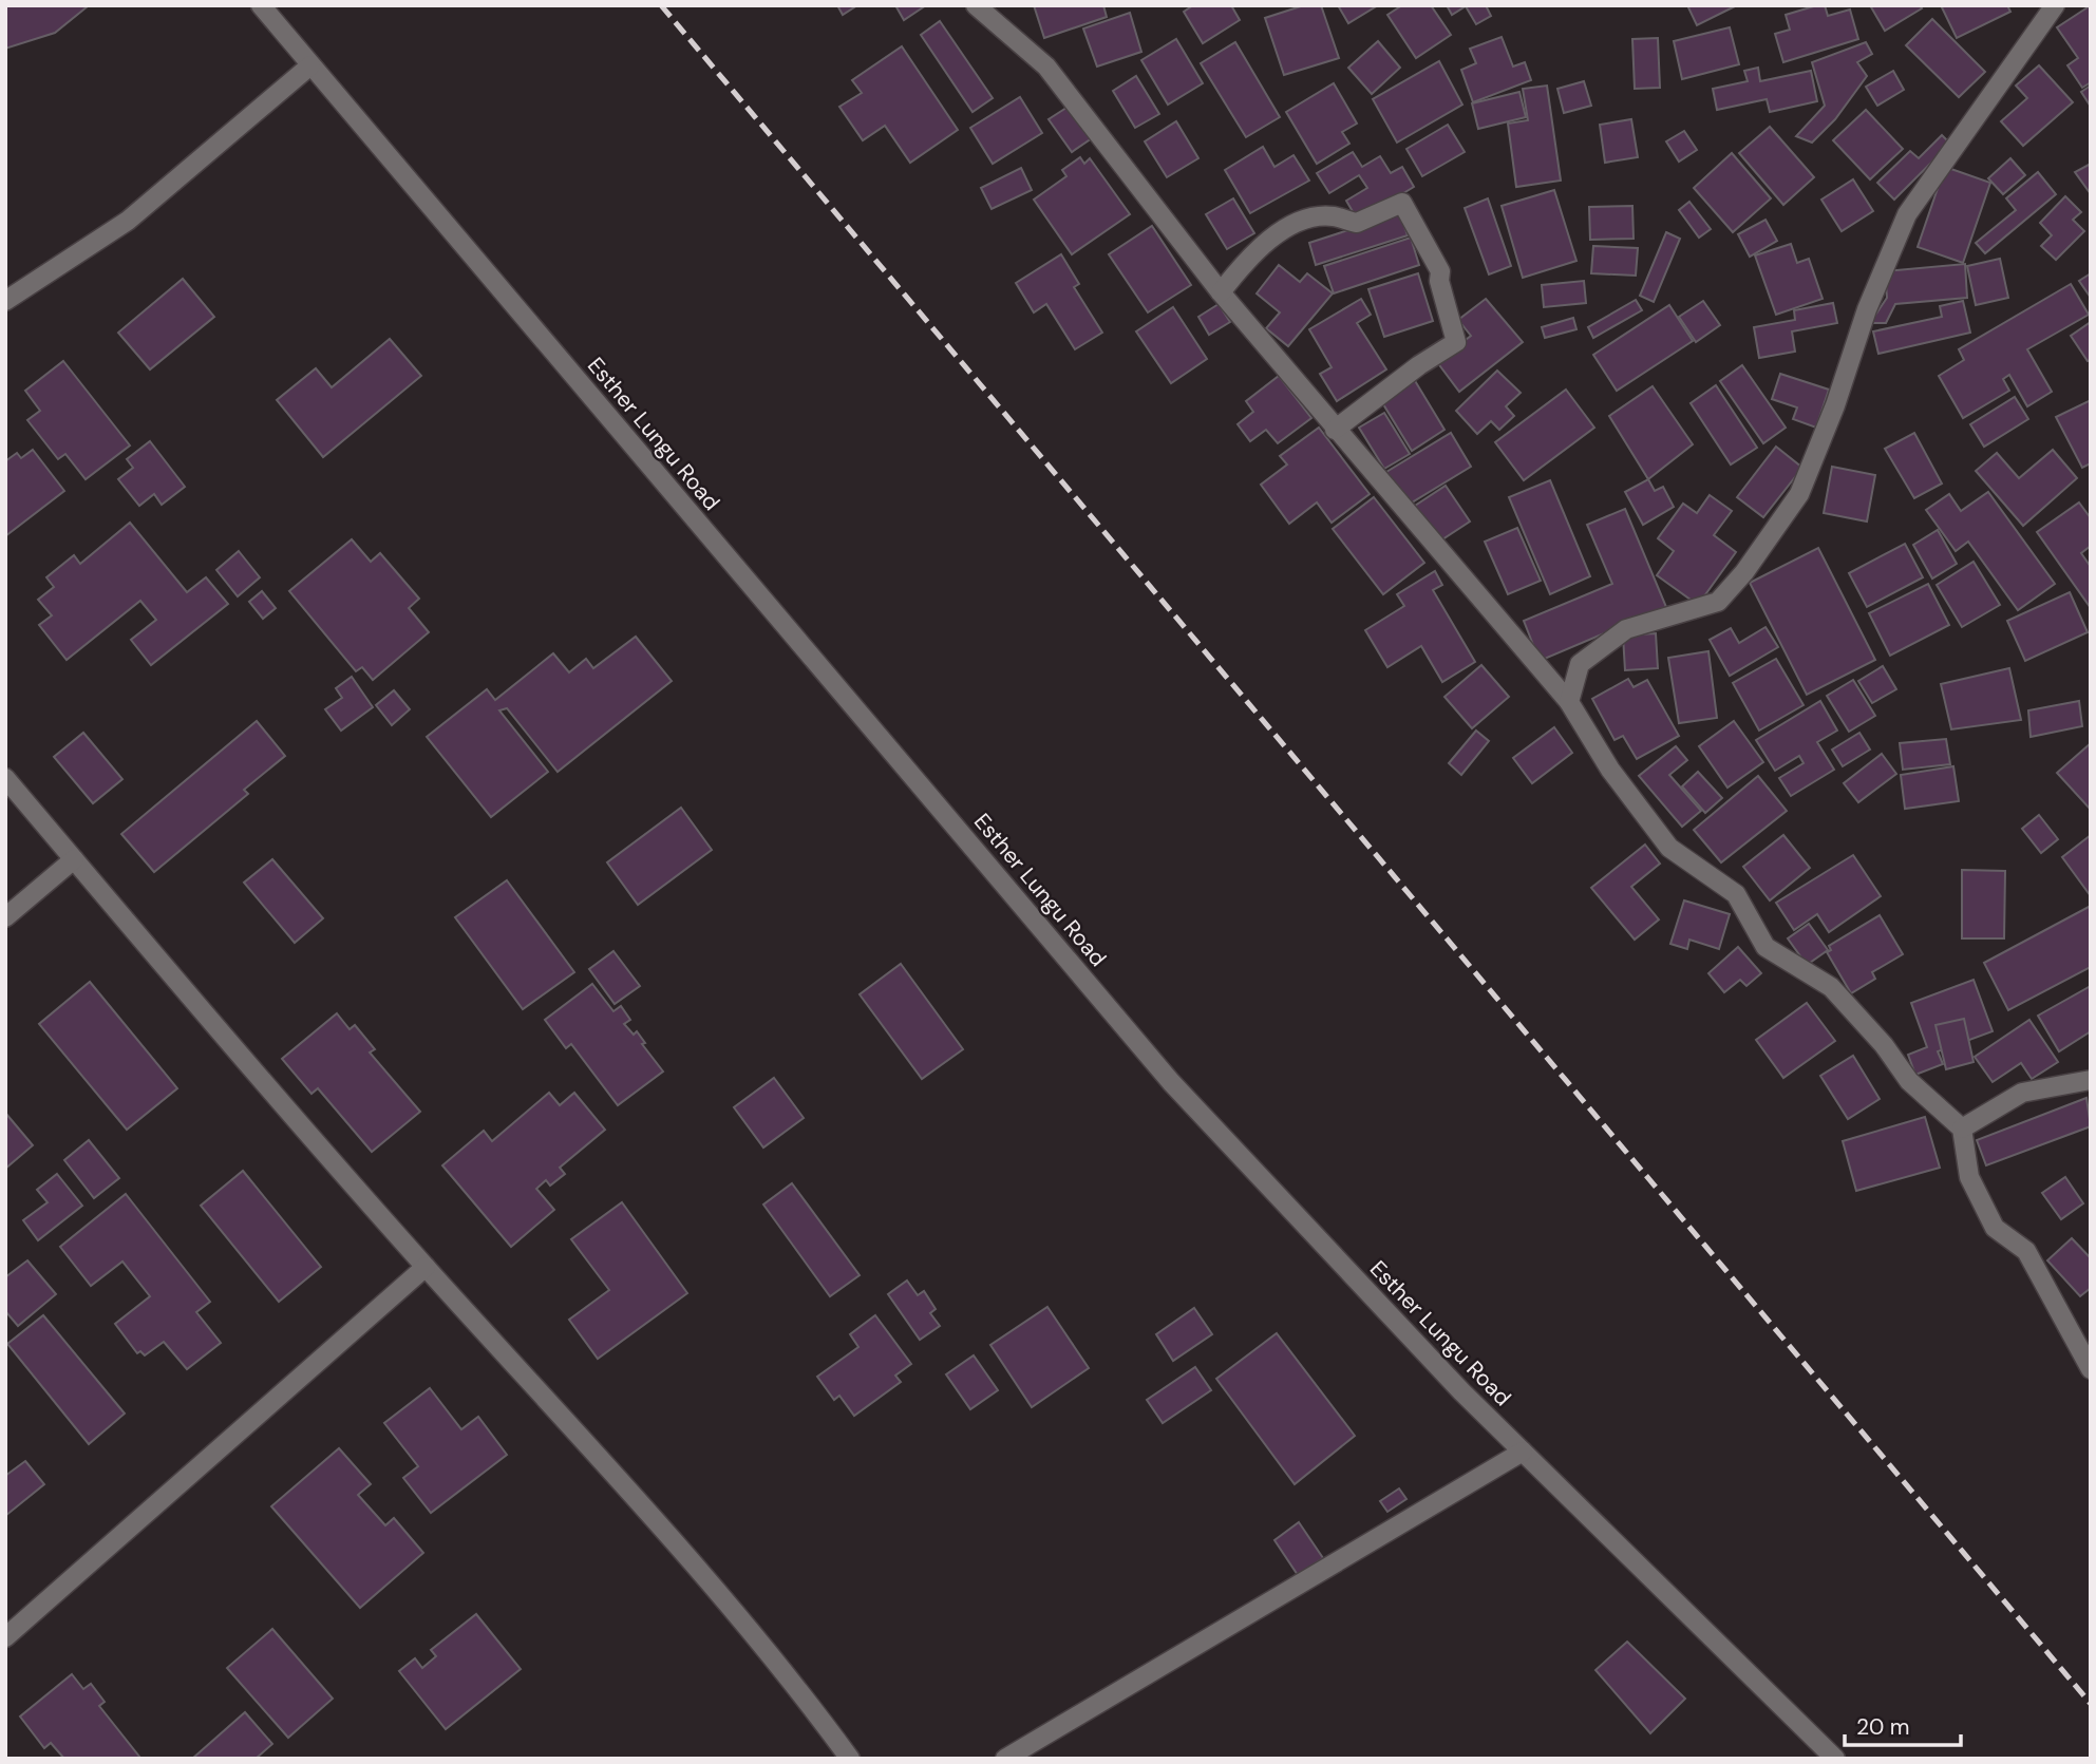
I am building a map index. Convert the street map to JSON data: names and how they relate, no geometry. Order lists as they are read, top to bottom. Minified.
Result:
{"streets":{"street":["Esther Lungu Road"]},"scale_bar":"20 m"}
